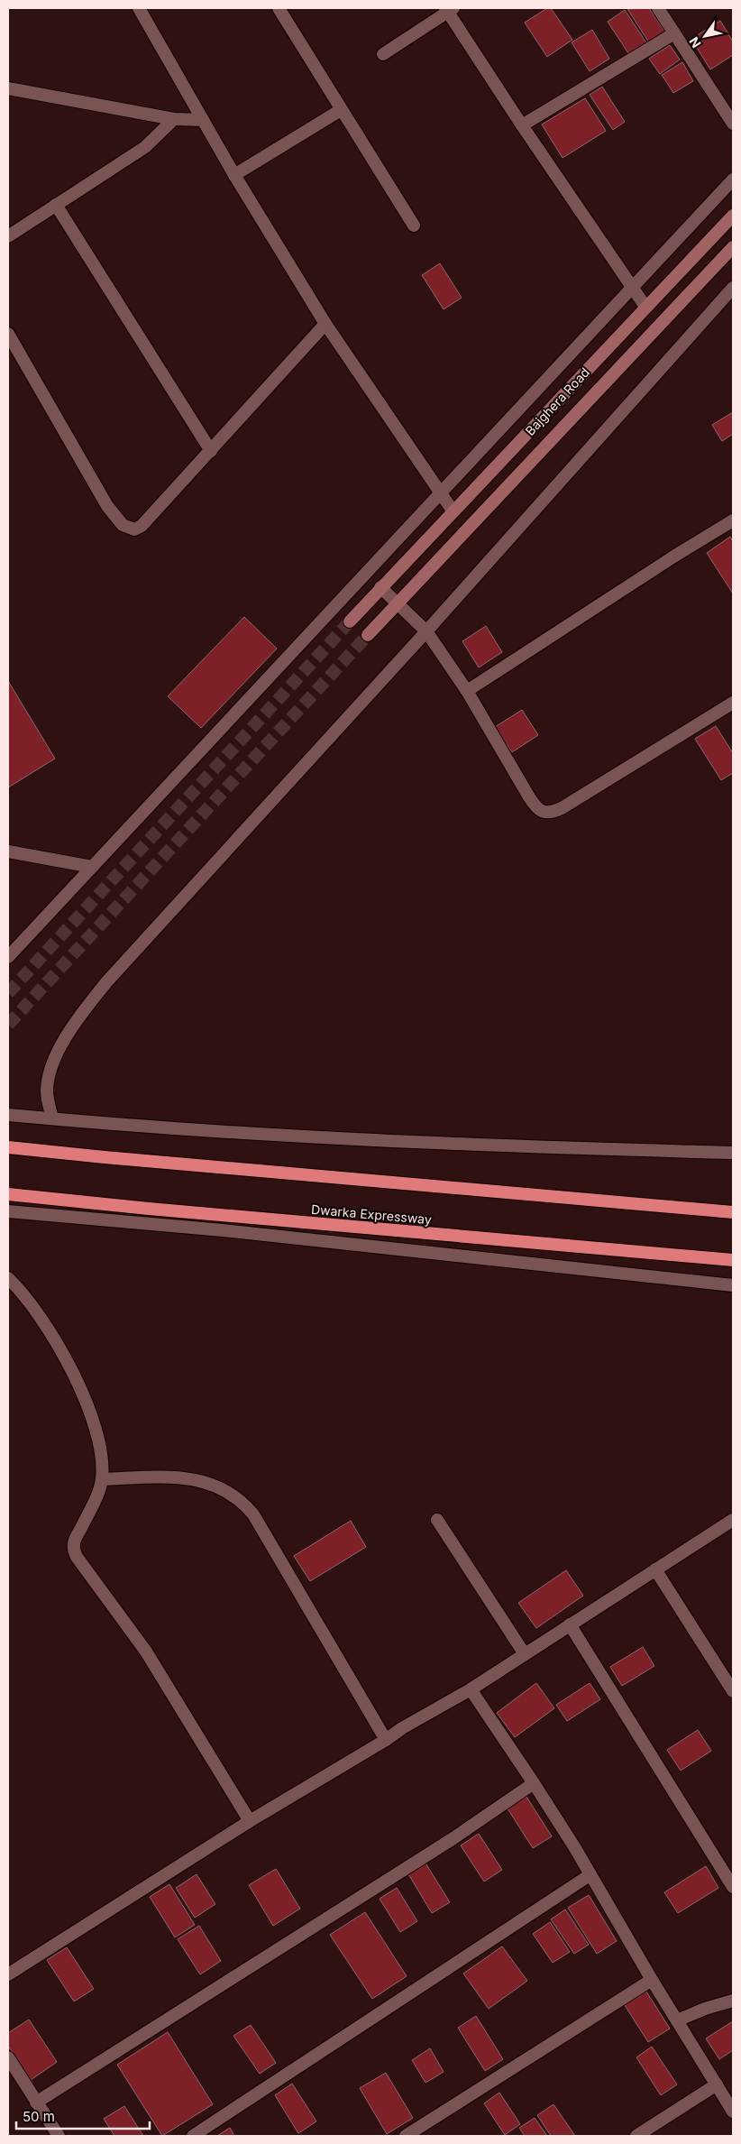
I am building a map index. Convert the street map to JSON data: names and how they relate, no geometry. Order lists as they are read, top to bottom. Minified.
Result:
{"streets":{"highway":["Dwarka Expressway"],"main road":["Bajghera Road"]},"scale_bar":"50 m","north":"bottom left"}
